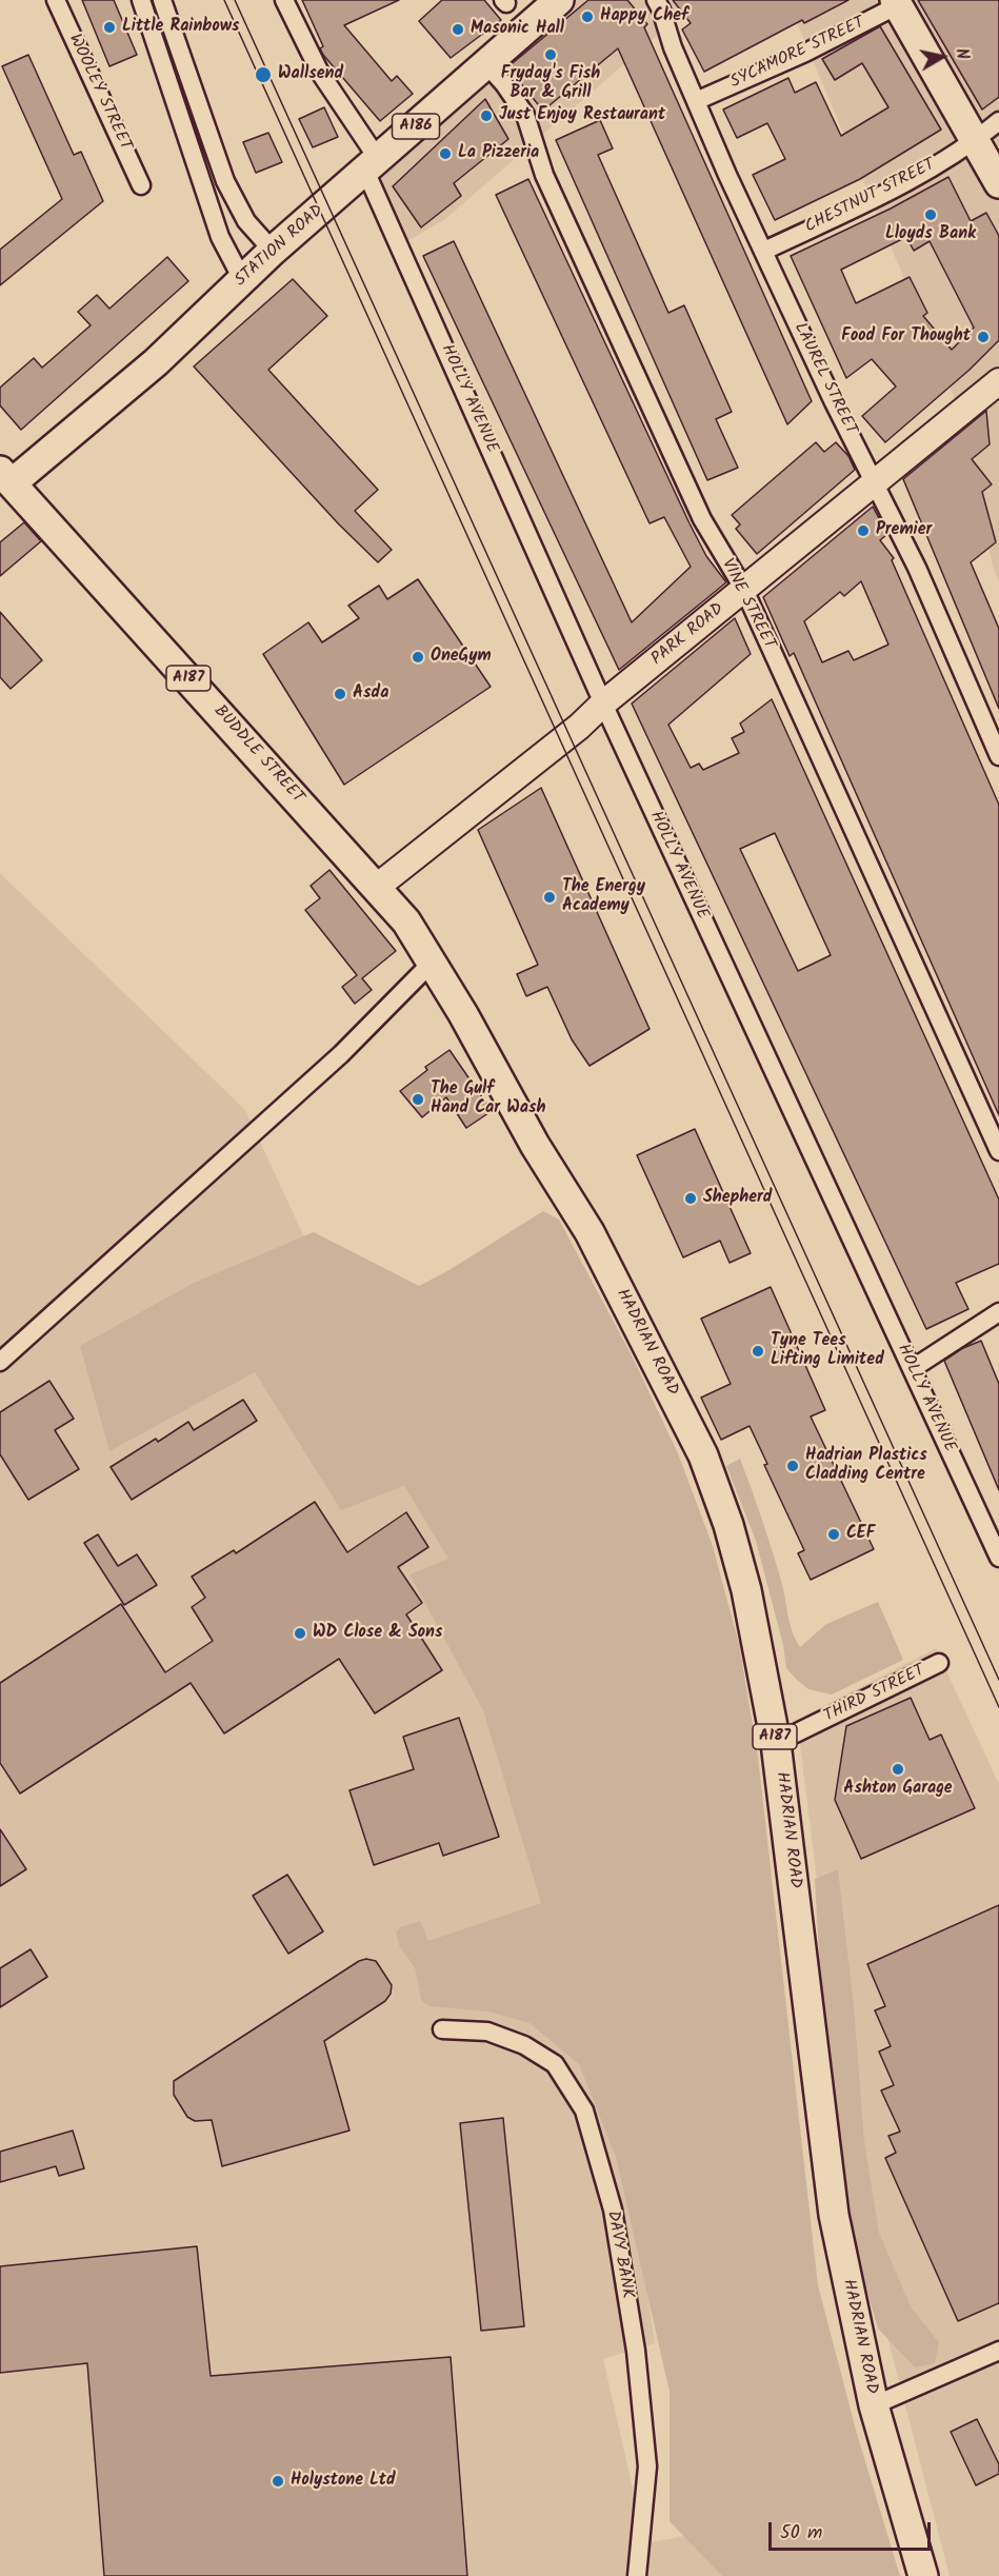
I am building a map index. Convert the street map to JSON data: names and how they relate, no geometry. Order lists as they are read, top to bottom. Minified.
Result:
{"streets":{"main road":["A186","STATION ROAD","A187","BUDDLE STREET","HADRIAN ROAD"],"street":["SYCAMORE STREET","WOOLEY STREET","CHESTNUT STREET","LAUREL STREET","HOLLY AVENUE","VINE STREET","PARK ROAD","THIRD STREET","DAVY BANK"]},"crossings":[["SYCAMORE STREET","LAUREL STREET"],["CHESTNUT STREET","LAUREL STREET"],["STATION ROAD","HOLLY AVENUE"],["STATION ROAD","VINE STREET"],["STATION ROAD","BUDDLE STREET"],["LAUREL STREET","PARK ROAD"],["HOLLY AVENUE","PARK ROAD"],["VINE STREET","PARK ROAD"],["PARK ROAD","BUDDLE STREET"],["BUDDLE STREET","HADRIAN ROAD"],["HADRIAN ROAD","THIRD STREET"]],"places":["Happy Chef","Little Rainbows","Masonic Hall","Fryday's Fish Bar & Grill","Wallsend","Just Enjoy Restaurant","La Pizzeria","Lloyds Bank","Food For Thought","Premier","OneGym","Asda","The Energy Academy","The Gulf Hand Car Wash","Shepherd","Tyne Tees Lifting Limited","Hadrian Plastics Cladding Centre","CEF","WD Close & Sons","Ashton Garage","Holystone Ltd"],"scale_bar":"50 m","north":"right"}
